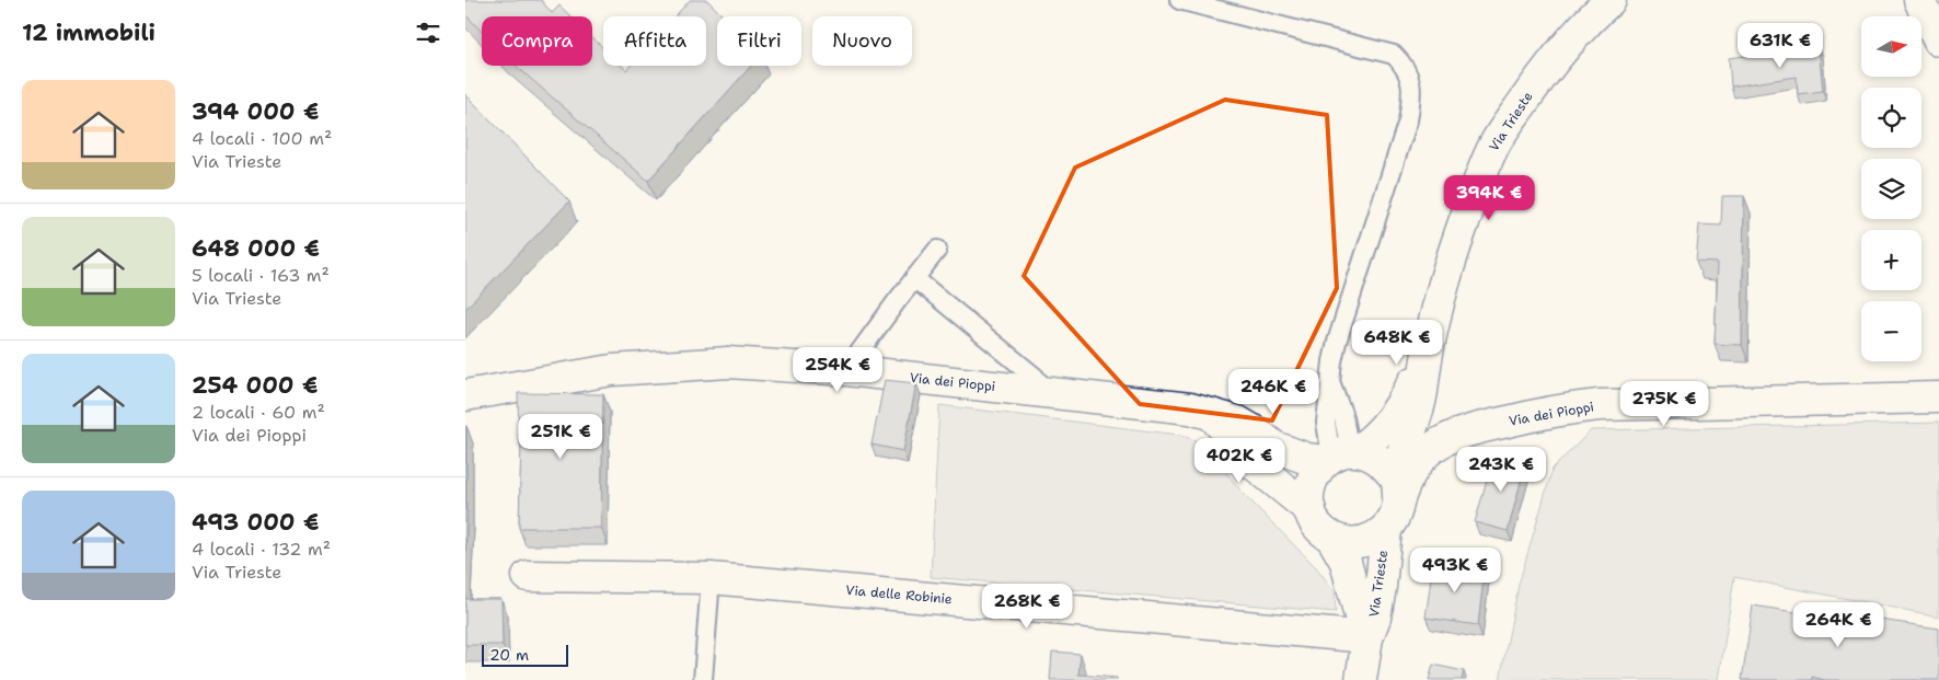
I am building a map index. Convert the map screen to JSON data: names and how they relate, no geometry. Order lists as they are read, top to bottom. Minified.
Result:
{"streets":{"street":["Via Trieste","Via dei Pioppi","Via delle Robinie"]},"crossings":[["Via Trieste","Via dei Pioppi"],["Via Trieste","Via delle Robinie"]],"scale_bar":"20 m","north":"right","page":{"heading":"12 immobili","map_buttons":["+","−"],"chip":["Compra","Affitta","Filtri","Nuovo"],"price":["631K €","394K €","648K €","254K €","246K €","275K €","251K €","402K €","243K €","493K €","268K €","264K €"],"list":[{"name":"394 000 €","note":"4 locali · 100 m² · Via Trieste"},{"name":"648 000 €","note":"5 locali · 163 m² · Via Trieste"},{"name":"254 000 €","note":"2 locali · 60 m² · Via dei Pioppi"},{"name":"493 000 €","note":"4 locali · 132 m² · Via Trieste"}],"scale":"20 m"}}
